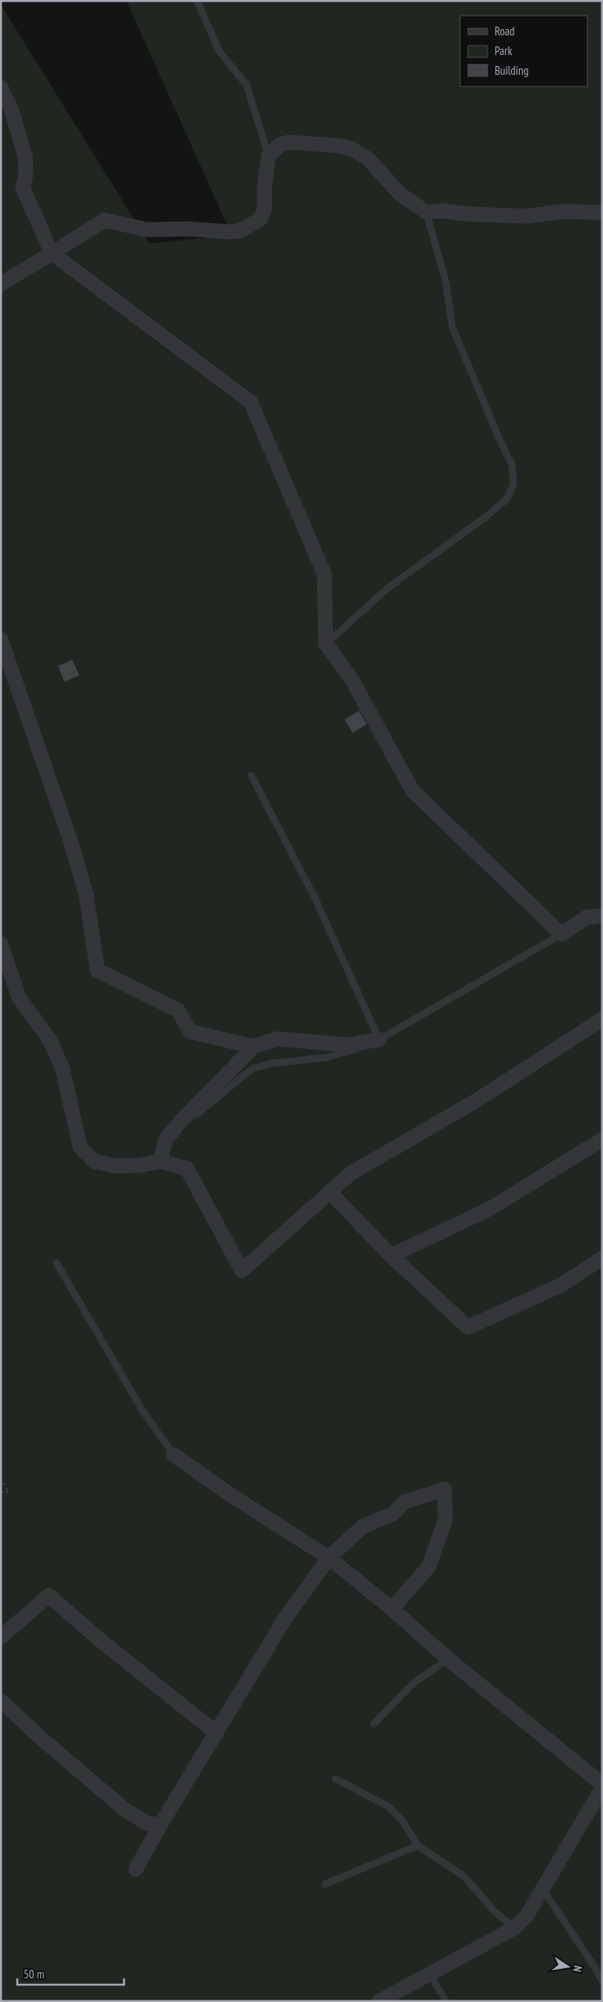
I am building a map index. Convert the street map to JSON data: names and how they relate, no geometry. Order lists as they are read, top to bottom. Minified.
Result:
{"legend":["Road","Park","Building"],"scale_bar":"50 m","north":"right"}
